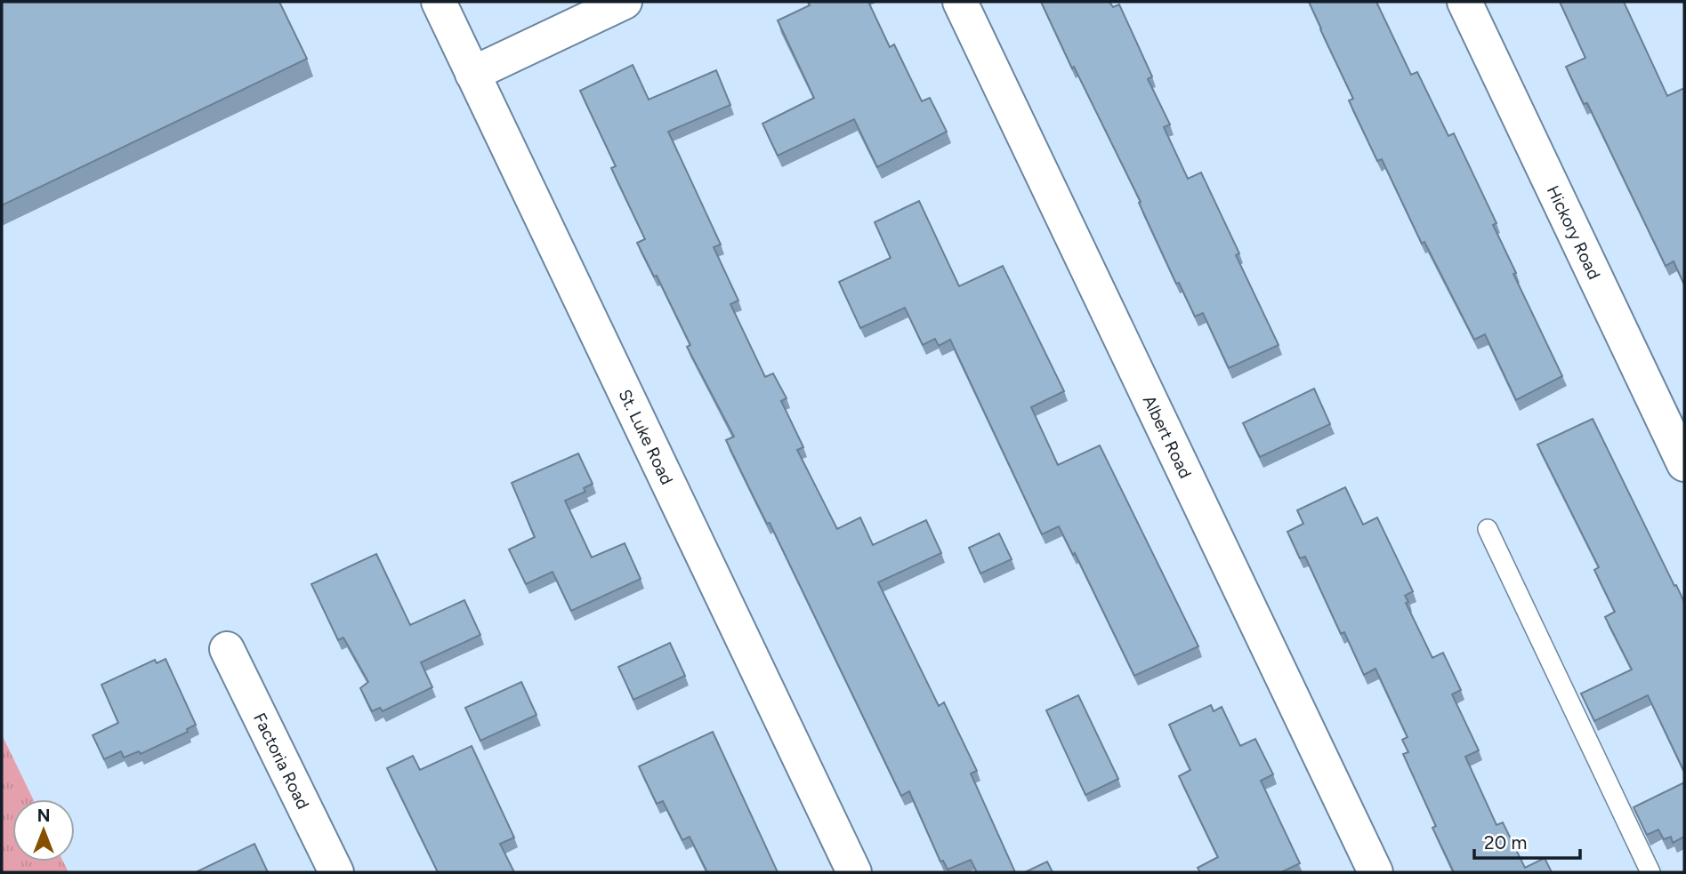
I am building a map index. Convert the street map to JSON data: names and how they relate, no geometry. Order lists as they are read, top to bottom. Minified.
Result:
{"streets":{"street":["Hickory Road","St. Luke Road","Albert Road","Factoria Road"]},"scale_bar":"20 m","north":"top"}
